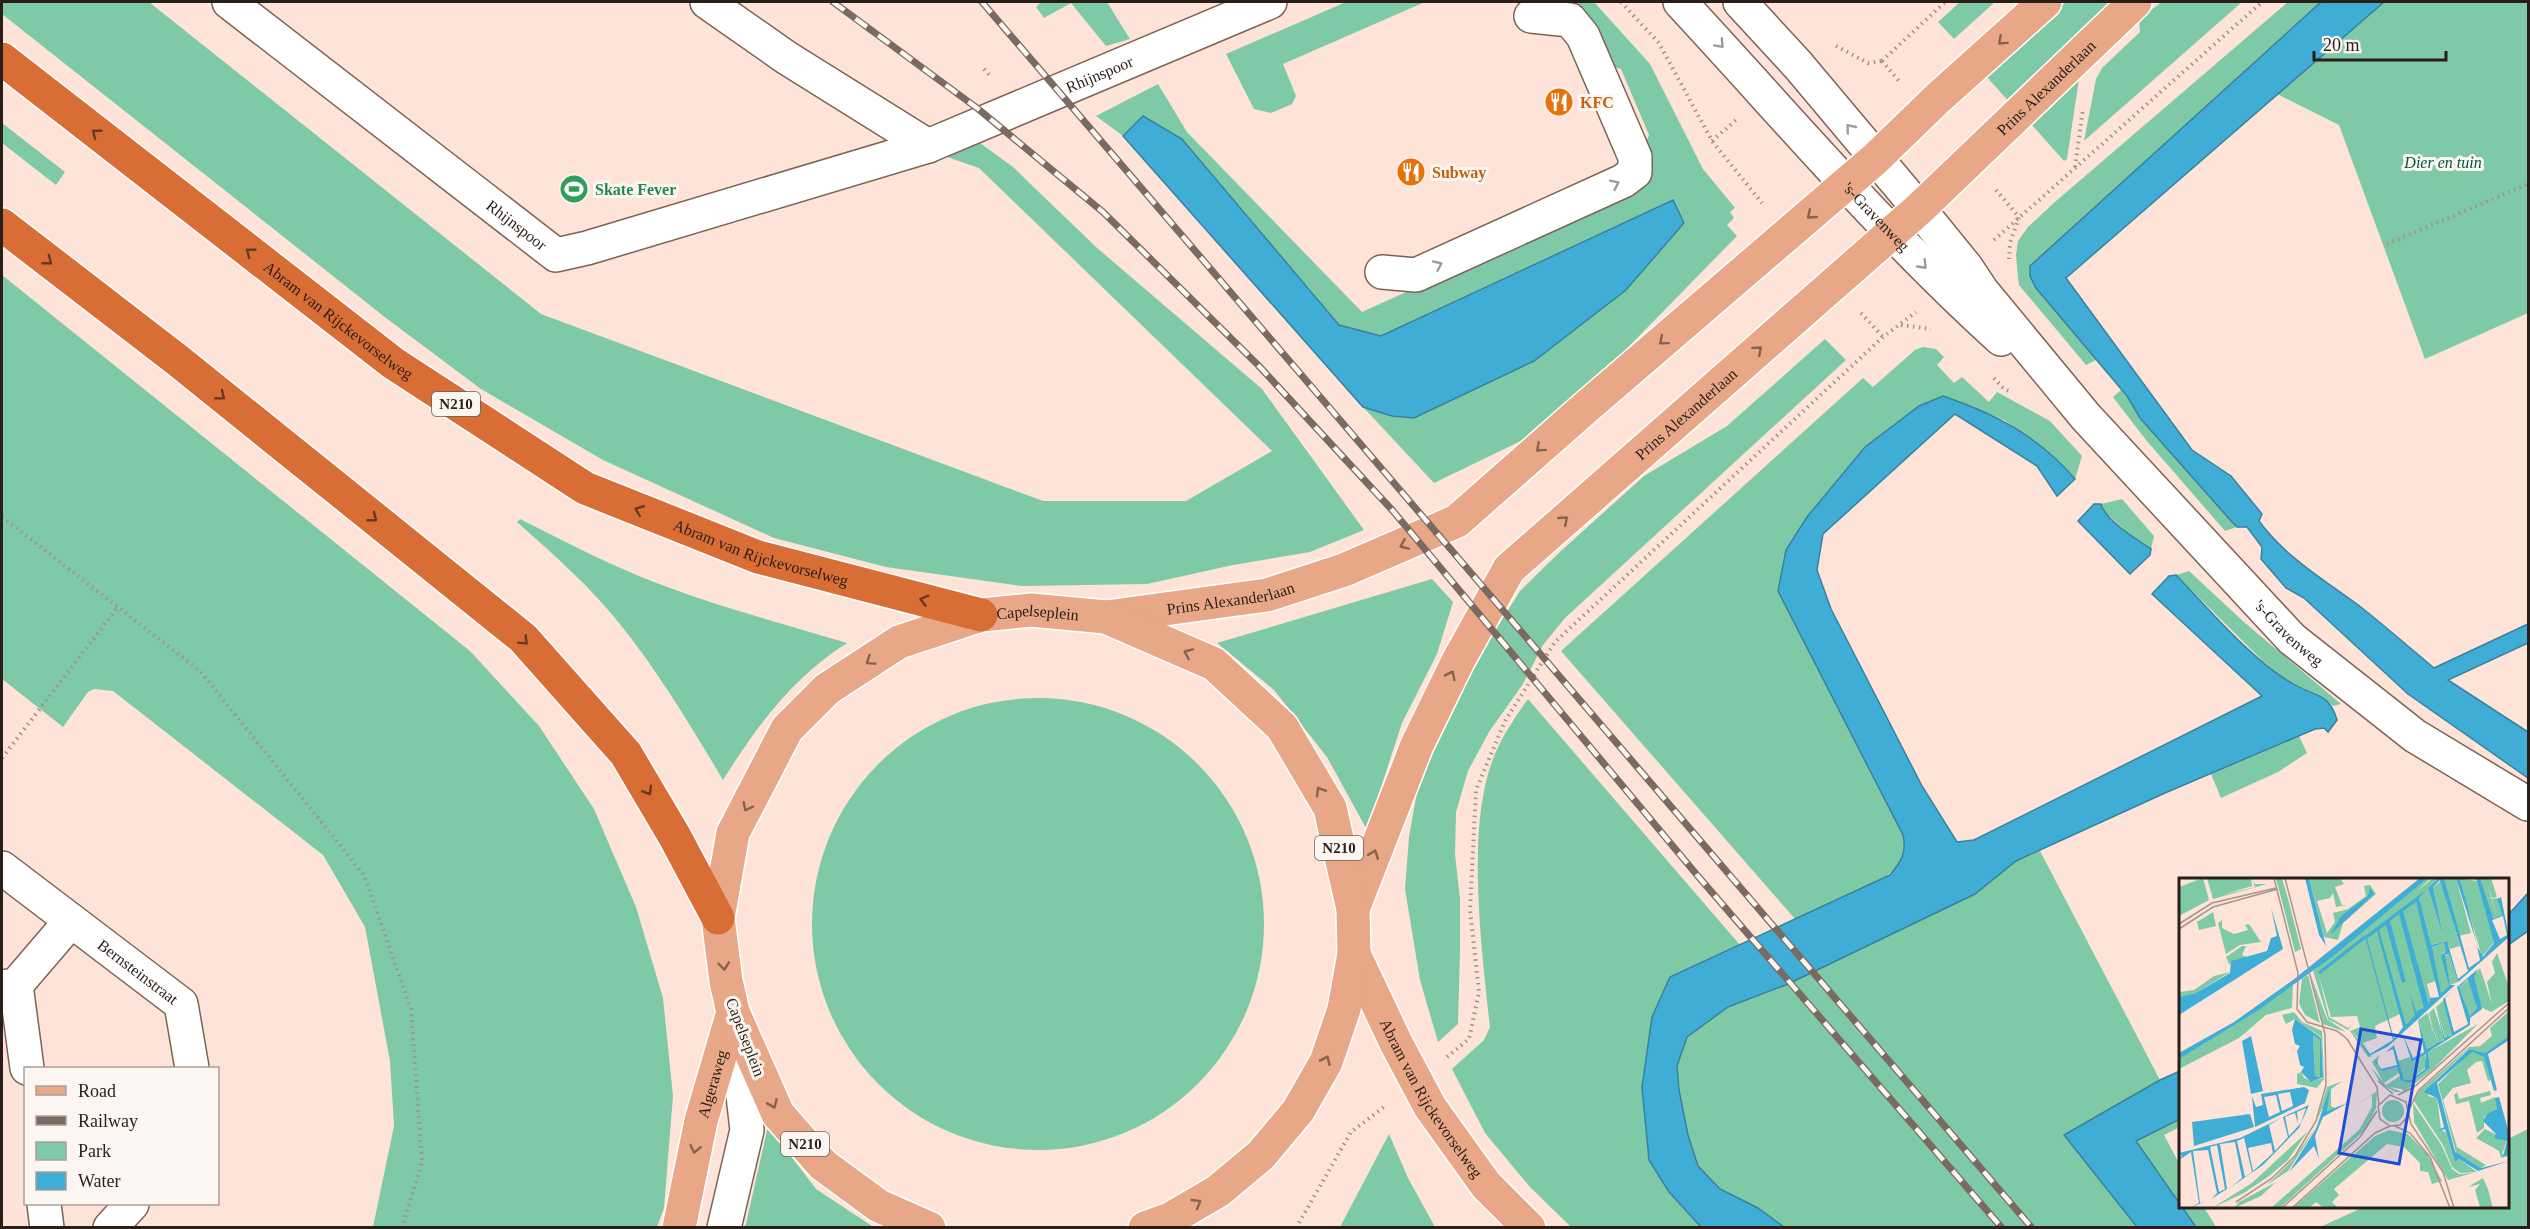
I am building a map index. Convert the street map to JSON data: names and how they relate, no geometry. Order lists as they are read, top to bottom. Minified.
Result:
{"streets":{"highway":["Abram van Rijckevorselweg","N210"],"main road":["Prins Alexanderlaan","Capelseplein","Algeraweg"],"street":["Rhijnspoor","'s-Gravenweg","Bernsteinstraat"]},"crossings":[["Prins Alexanderlaan","'s-Gravenweg"],["Prins Alexanderlaan","Capelseplein"],["Abram van Rijckevorselweg","Capelseplein"],["N210","Capelseplein"],["Capelseplein","Algeraweg"]],"one_way":["Algeraweg"],"parks":["Dier en tuin"],"places":{"restaurant":["KFC","Subway"],"sports":["Skate Fever"]},"legend":["Road","Railway","Park","Water"],"scale_bar":"20 m"}
